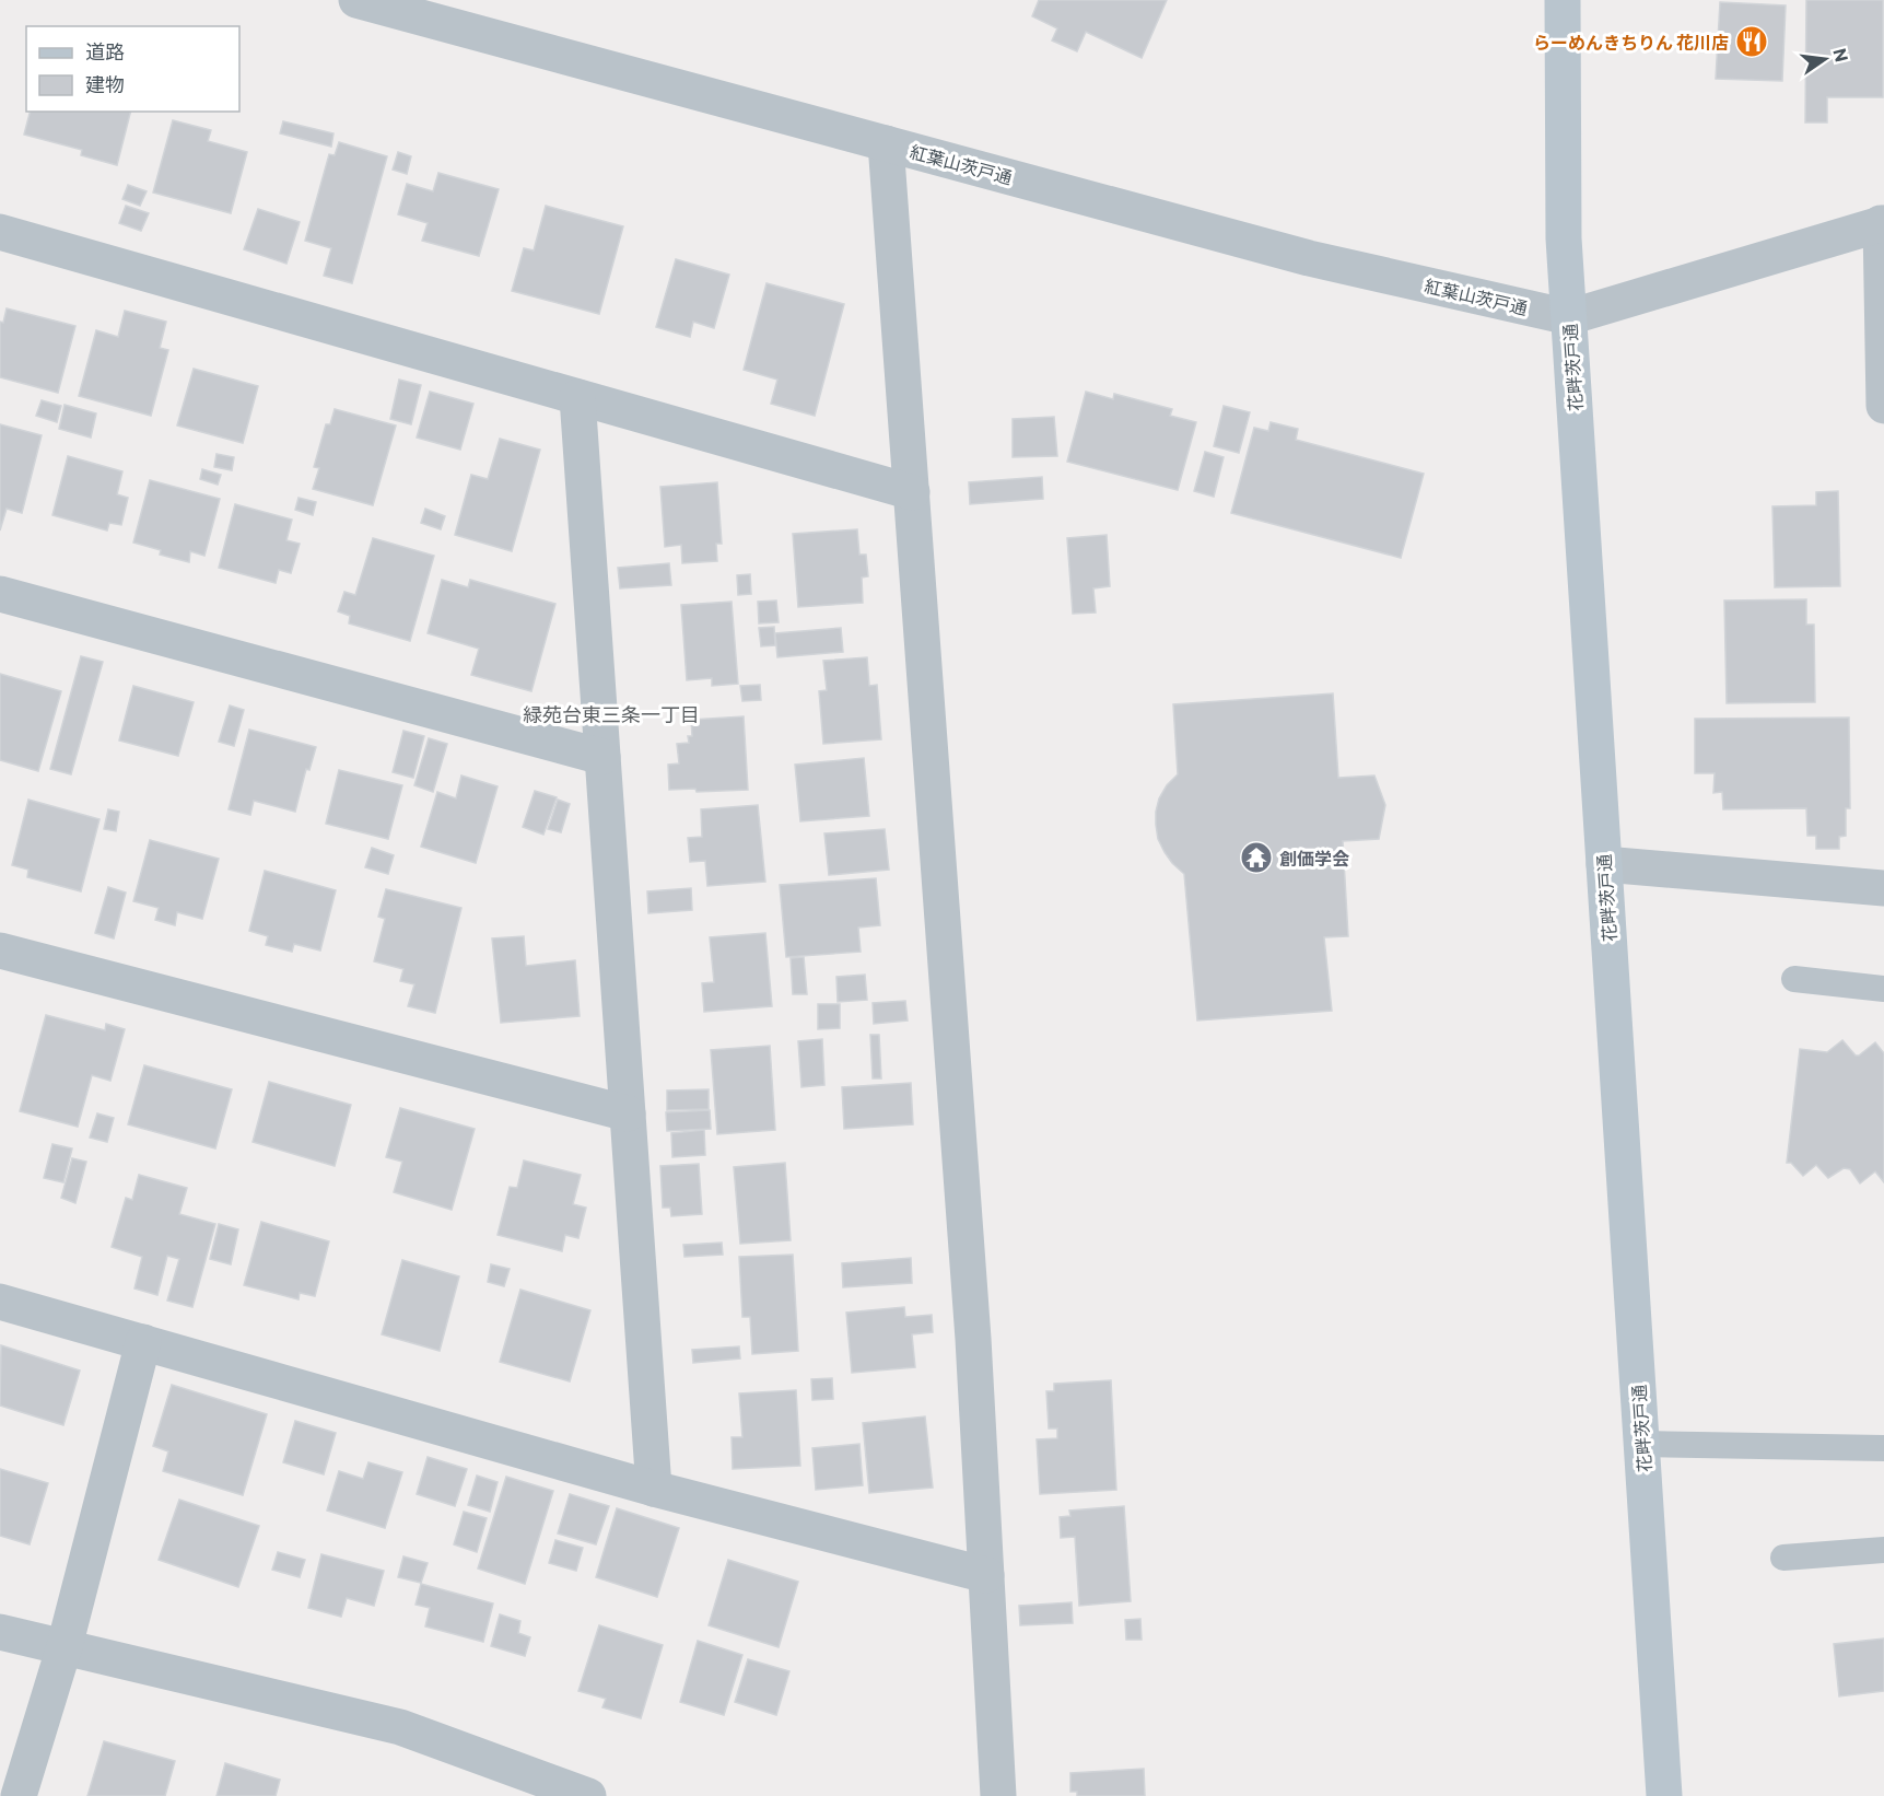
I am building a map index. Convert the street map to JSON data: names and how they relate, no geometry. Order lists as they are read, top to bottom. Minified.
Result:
{"streets":{"main road":["花畔茨戸通"],"street":["紅葉山茨戸通"]},"crossings":[["紅葉山茨戸通","花畔茨戸通"]],"districts":["緑苑台東三条一丁目"],"places":{"restaurant":["らーめんきちりん 花川店"],"temple":["創価学会"]},"legend":["道路","建物"],"north":"right"}
